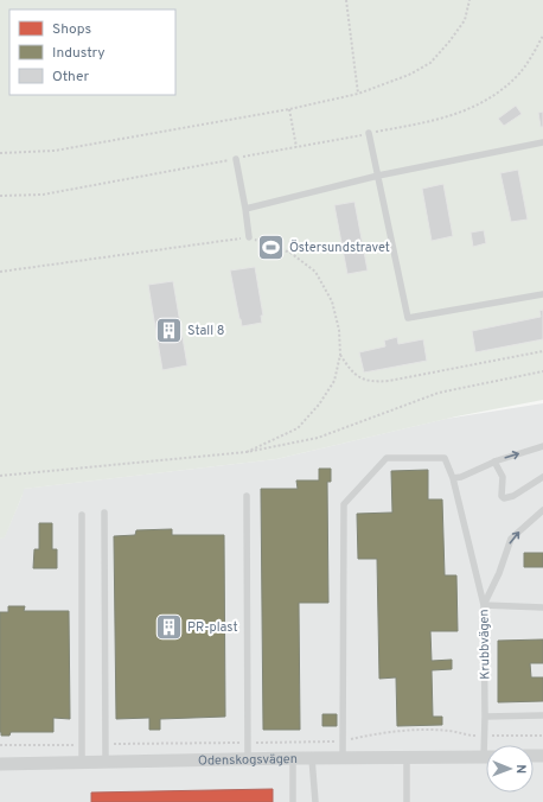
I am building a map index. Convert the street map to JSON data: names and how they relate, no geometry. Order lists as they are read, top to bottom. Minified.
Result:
{"streets":{"street":["Odenskogsvägen"],"lane":["Krubbvägen"]},"places":{"sports":["Östersundstravet"],"building":["Stall 8","PR-plast"]},"legend":["Shops","Industry","Other"],"north":"right"}
